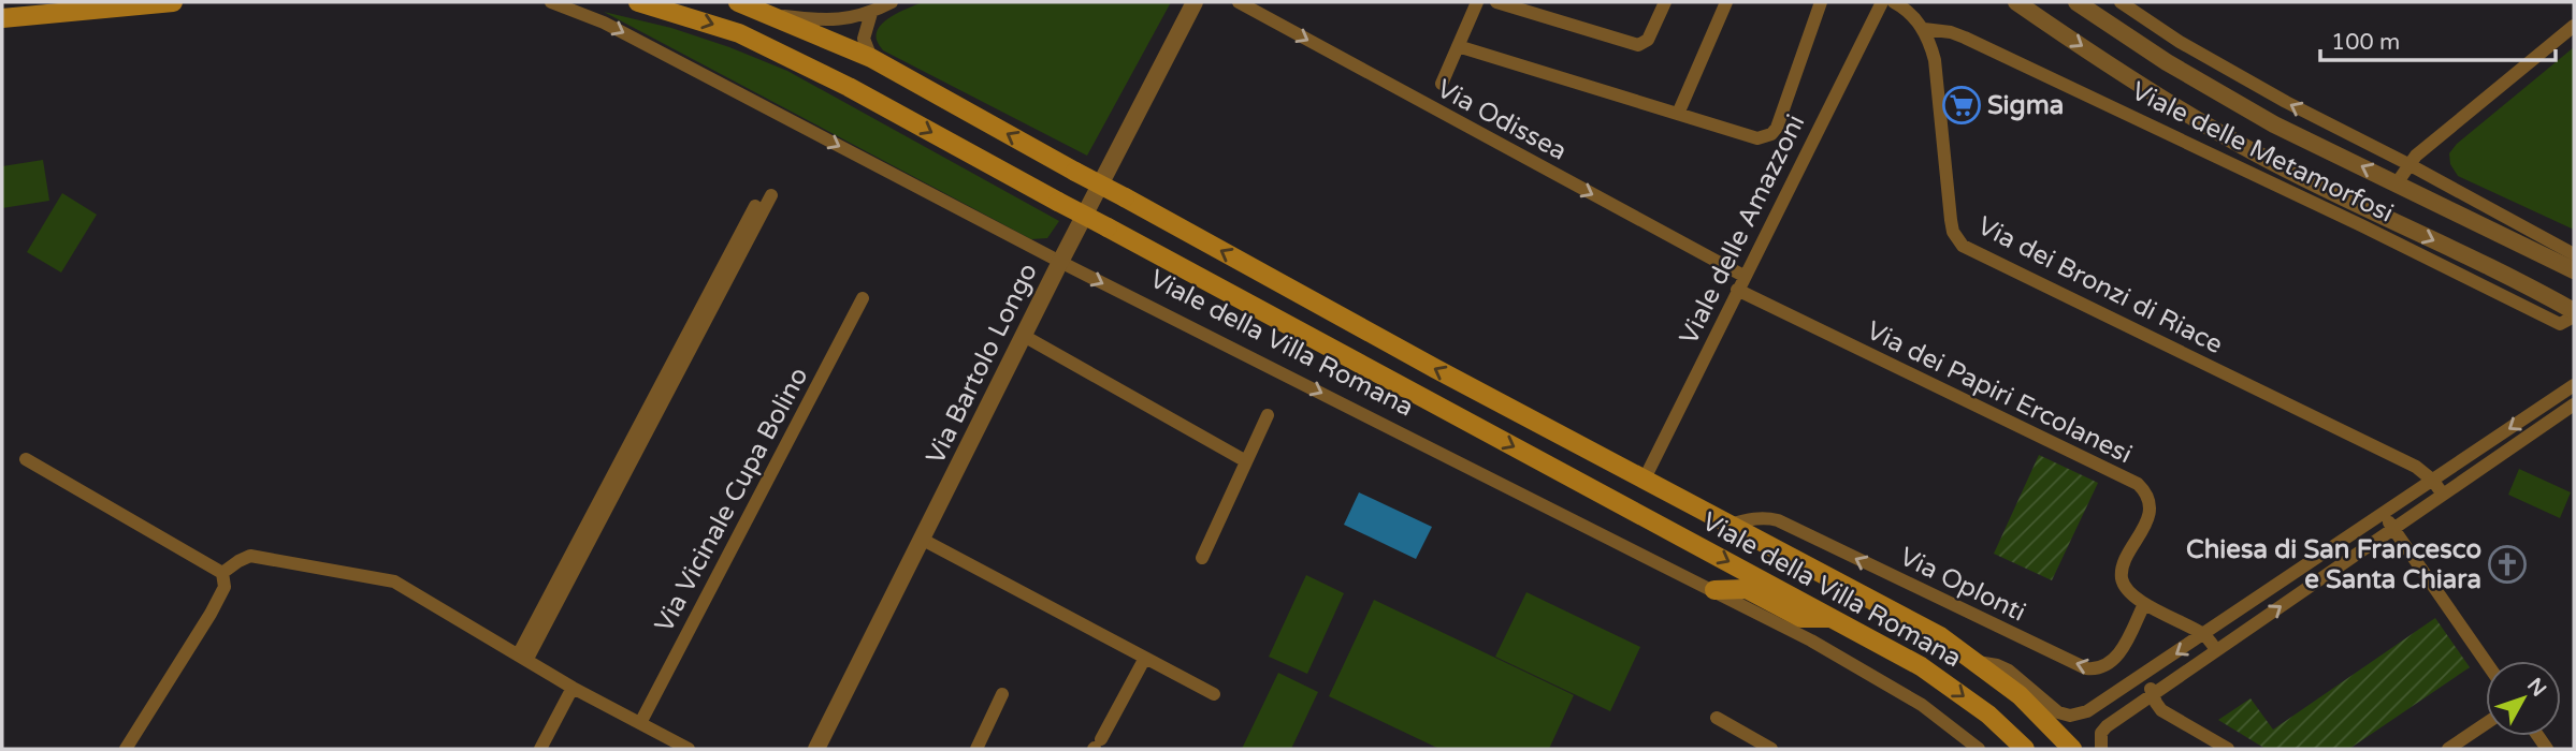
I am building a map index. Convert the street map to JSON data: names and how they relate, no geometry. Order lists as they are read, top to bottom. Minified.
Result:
{"streets":{"main road":["Viale della Villa Romana"],"street":["Via Odissea","Viale delle Metamorfosi","Viale delle Amazzoni","Via dei Bronzi di Riace","Via Bartolo Longo","Via dei Papiri Ercolanesi","Via Vicinale Cupa Bolino","Via Oplonti"]},"crossings":[["Via Odissea","Viale delle Amazzoni"],["Viale delle Metamorfosi","Via dei Bronzi di Riace"],["Viale delle Amazzoni","Viale della Villa Romana"],["Viale delle Amazzoni","Via dei Papiri Ercolanesi"],["Viale della Villa Romana","Via Bartolo Longo"],["Viale della Villa Romana","Via Oplonti"],["Via dei Papiri Ercolanesi","Via Oplonti"]],"one_way":["Via Oplonti"],"places":{"supermarket":["Sigma"],"church":["Chiesa di San Francesco e Santa Chiara"]},"scale_bar":"100 m","north":"top right"}
